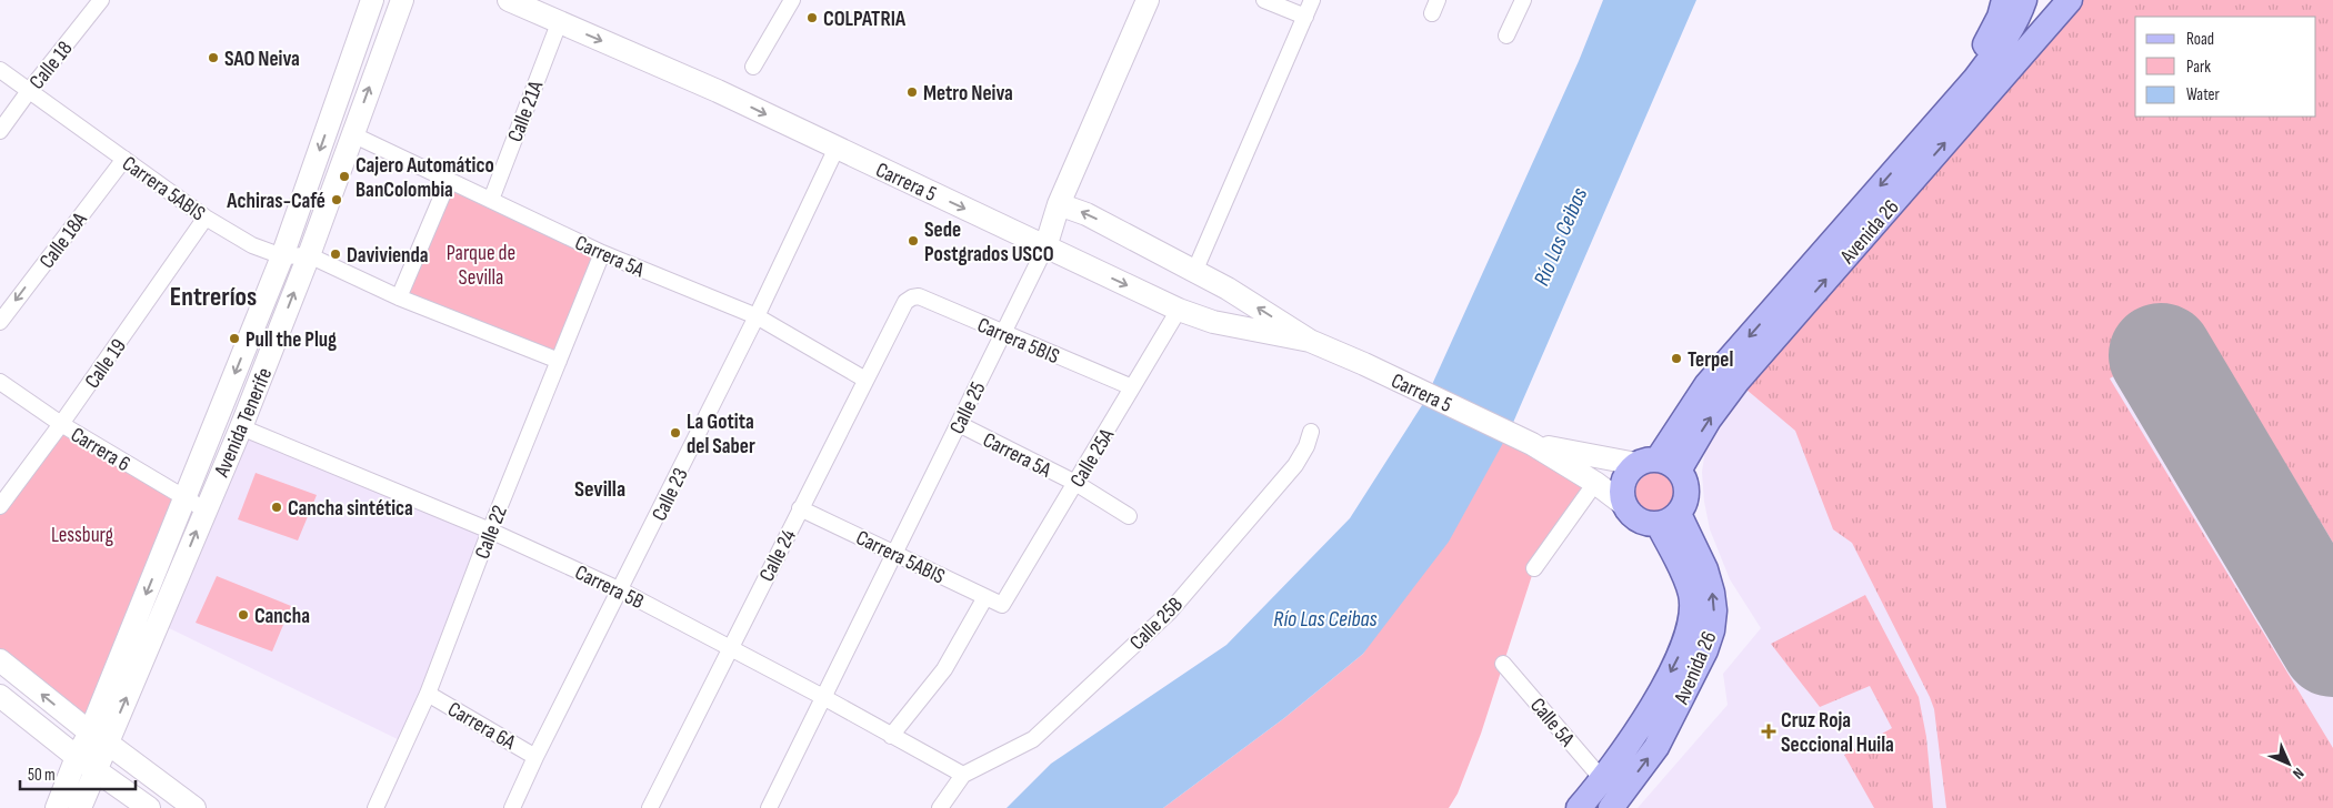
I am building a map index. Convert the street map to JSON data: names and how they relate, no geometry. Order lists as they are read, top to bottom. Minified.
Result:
{"streets":{"main road":["Carrera 5","Avenida 26","Calle 25","Avenida Tenerife"],"street":["Calle 18","Calle 21A","Carrera 5ABIS","Calle 18A","Carrera 5A","Carrera 5BIS","Calle 19","Carrera 6","Calle 25A","Calle 23","Calle 22","Calle 24","Carrera 5B","Calle 25B","Calle 5A","Carrera 6A"]},"crossings":[["Calle 18","Carrera 5ABIS"],["Calle 21A","Carrera 5"],["Calle 21A","Carrera 5A"],["Carrera 5","Avenida 26"],["Carrera 5","Calle 25"],["Carrera 5","Calle 25A"],["Carrera 5","Calle 23"],["Carrera 5ABIS","Calle 18A"],["Carrera 5ABIS","Calle 19"],["Carrera 5ABIS","Calle 25"],["Carrera 5ABIS","Avenida Tenerife"],["Carrera 5ABIS","Calle 25A"],["Carrera 5ABIS","Calle 22"],["Carrera 5ABIS","Calle 24"],["Avenida 26","Calle 5A"],["Carrera 5A","Calle 25"],["Carrera 5A","Avenida Tenerife"],["Carrera 5A","Calle 25A"],["Carrera 5A","Calle 23"],["Carrera 5A","Calle 22"],["Carrera 5A","Calle 24"],["Carrera 5BIS","Calle 25"],["Carrera 5BIS","Calle 25A"],["Carrera 5BIS","Calle 24"],["Calle 19","Carrera 6"],["Calle 25","Carrera 5B"],["Avenida Tenerife","Carrera 6"],["Avenida Tenerife","Carrera 5B"],["Calle 23","Carrera 5B"],["Calle 23","Carrera 6A"],["Calle 22","Carrera 5B"],["Calle 22","Carrera 6A"],["Calle 24","Carrera 5B"],["Carrera 5B","Calle 25B"]],"one_way":["Calle 18A"],"districts":["Entreríos","Sevilla"],"water":["Río Las Ceibas"],"parks":["Parque de Sevilla","Lessburg"],"places":{"other":["COLPATRIA","SAO Neiva","Metro Neiva","Cajero Automático BanColombia","Achiras-Café","Sede Postgrados USCO","Davivienda","Pull the Plug","Terpel","La Gotita del Saber","Cancha sintética","Cancha"],"health":["Cruz Roja Seccional Huila"]},"legend":["Road","Park","Water"],"scale_bar":"50 m","north":"bottom right"}
